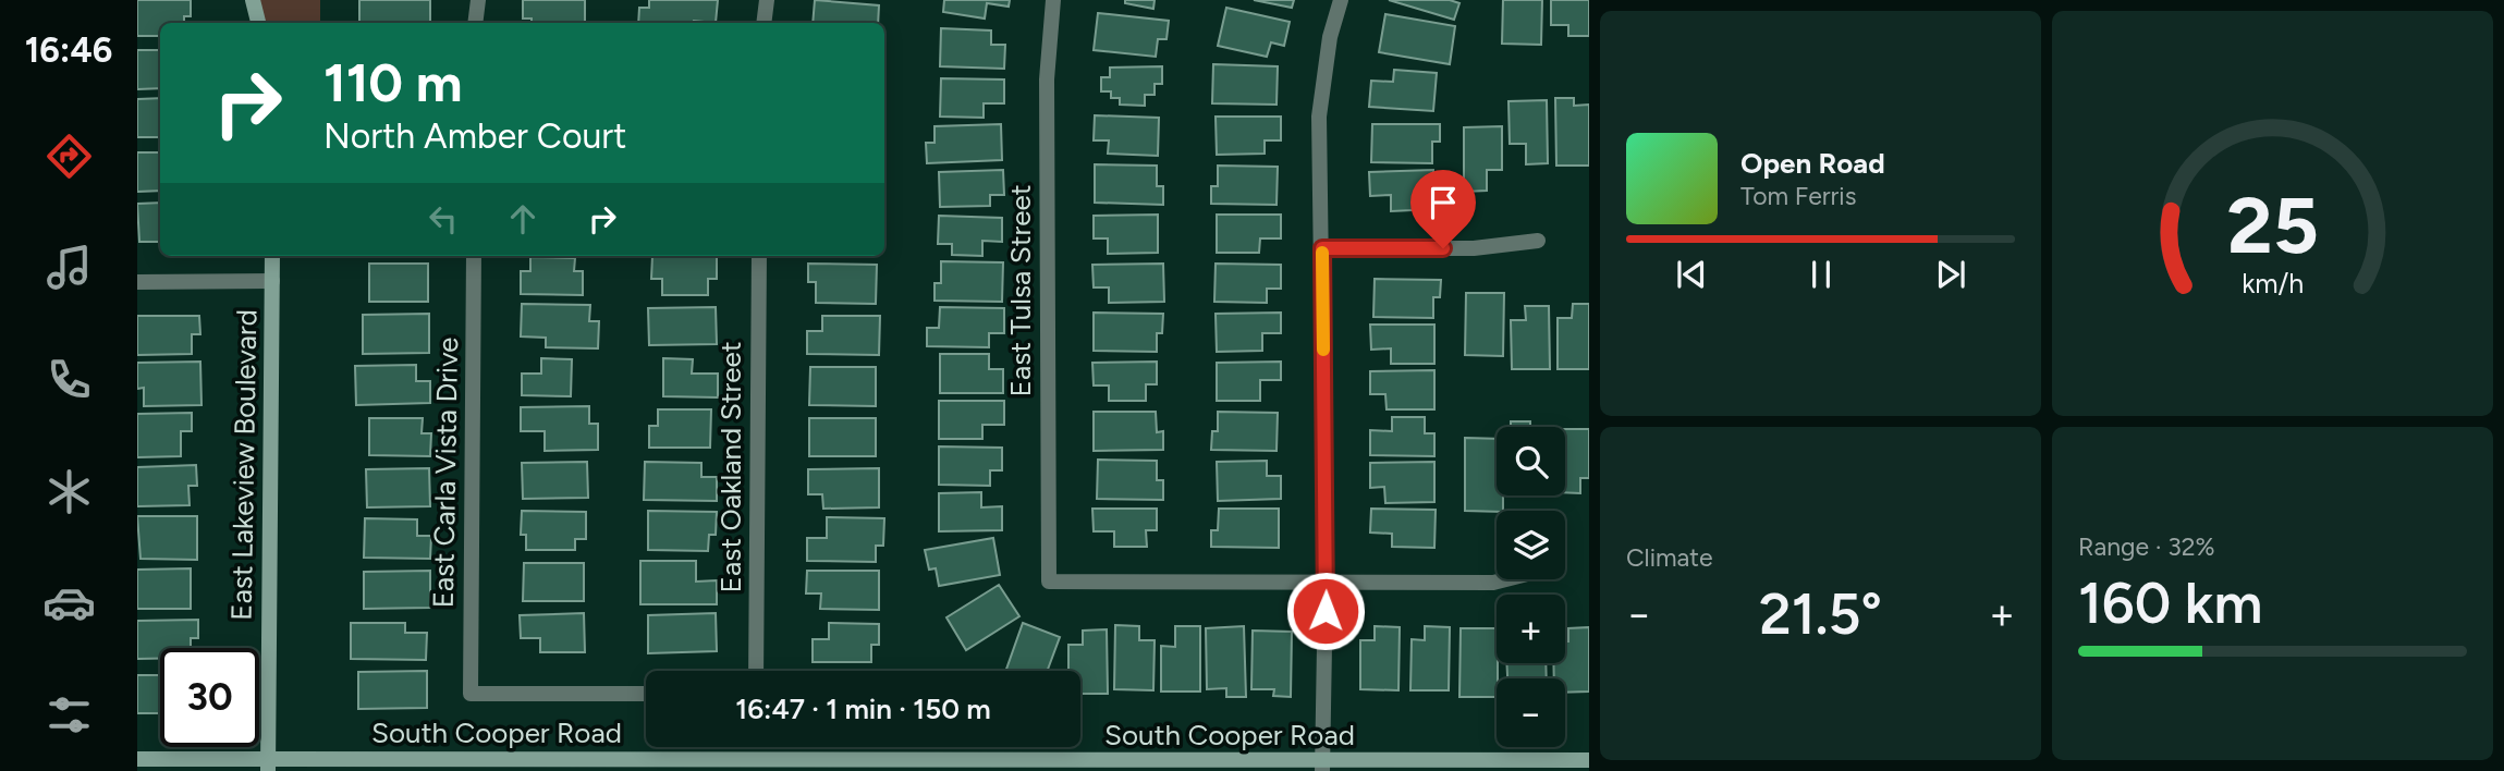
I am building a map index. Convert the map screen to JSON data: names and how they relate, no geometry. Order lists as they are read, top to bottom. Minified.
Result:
{"streets":{"main road":["East Lakeview Boulevard","South Cooper Road"],"street":["East Tulsa Street","East Oakland Street","East Carla Vista Drive"]},"crossings":[["East Lakeview Boulevard","South Cooper Road"]],"page":{"tabs":"16:46","turn":["110 m","North Amber Court"],"song":["Open Road","Tom Ferris"],"map_buttons":["+","−"],"tile":["Climate",["Range · 32%","160 km"]],"heat":["−","21.5°","+"],"limit":"30","trip":"16:47 · 1 min · 150 m","gauge":["25","km/h"]}}
